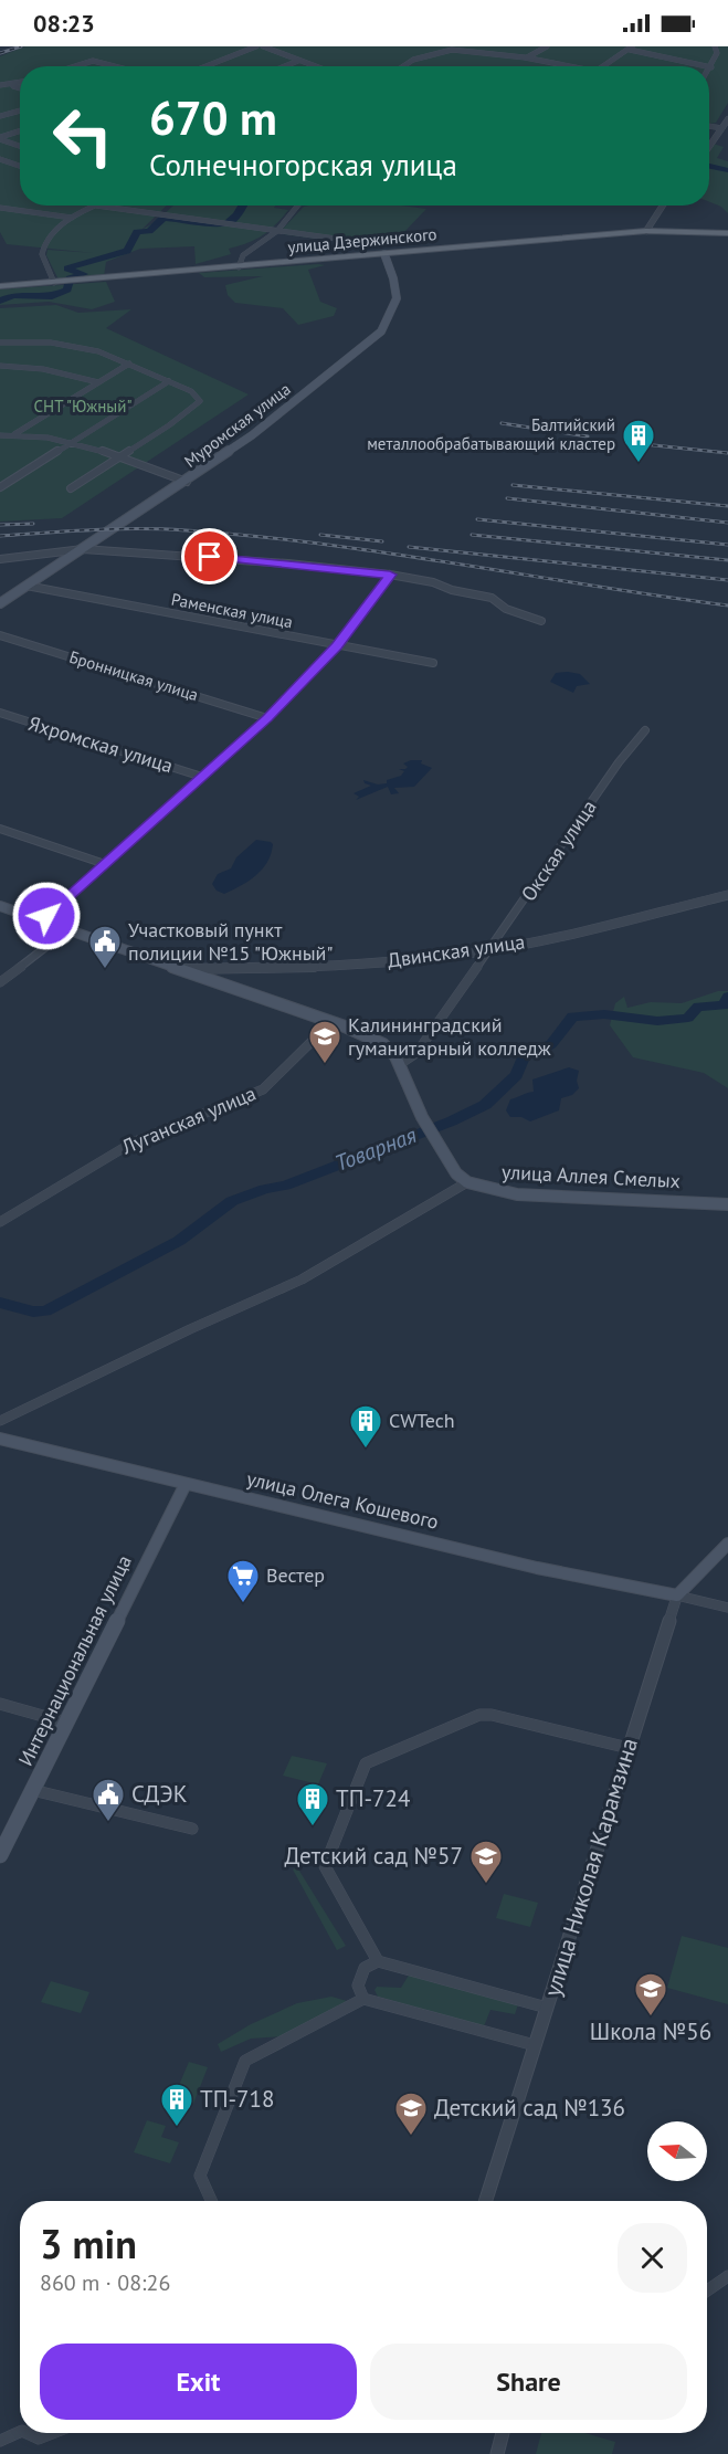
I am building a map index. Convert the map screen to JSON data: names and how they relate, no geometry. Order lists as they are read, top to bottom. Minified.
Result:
{"streets":{"main road":["улица Дзержинского","Муромская улица","улица Аллея Смелых","улица Олега Кошевого","Интернациональная улица","улица Николая Карамзина"],"street":["Раменская улица","Бронницкая улица","Яхромская улица","Окская улица","Двинская улица","Луганская улица"]},"crossings":[["улица Дзержинского","Муромская улица"],["Муромская улица","Раменская улица"],["Окская улица","Двинская улица"],["улица Олега Кошевого","Интернациональная улица"],["улица Олега Кошевого","улица Николая Карамзина"]],"water":["Товарная"],"parks":["СНТ \"Южный\""],"places":{"building":["Балтийский металлообрабатывающий кластер","CWTech","ТП-724","ТП-718"],"public building":["Участковый пункт полиции №15 \"Южный\"","СДЭК"],"school or university":["Калининградский гуманитарный колледж","Детский сад №57","Школа №56","Детский сад №136"],"supermarket":["Вестер"]},"north":"left","page":{"status":"08:23","turn":["670 m","Солнечногорская улица"],"heading":["3 min","860 m · 08:26"],"buttons":["Exit","Share"]}}
